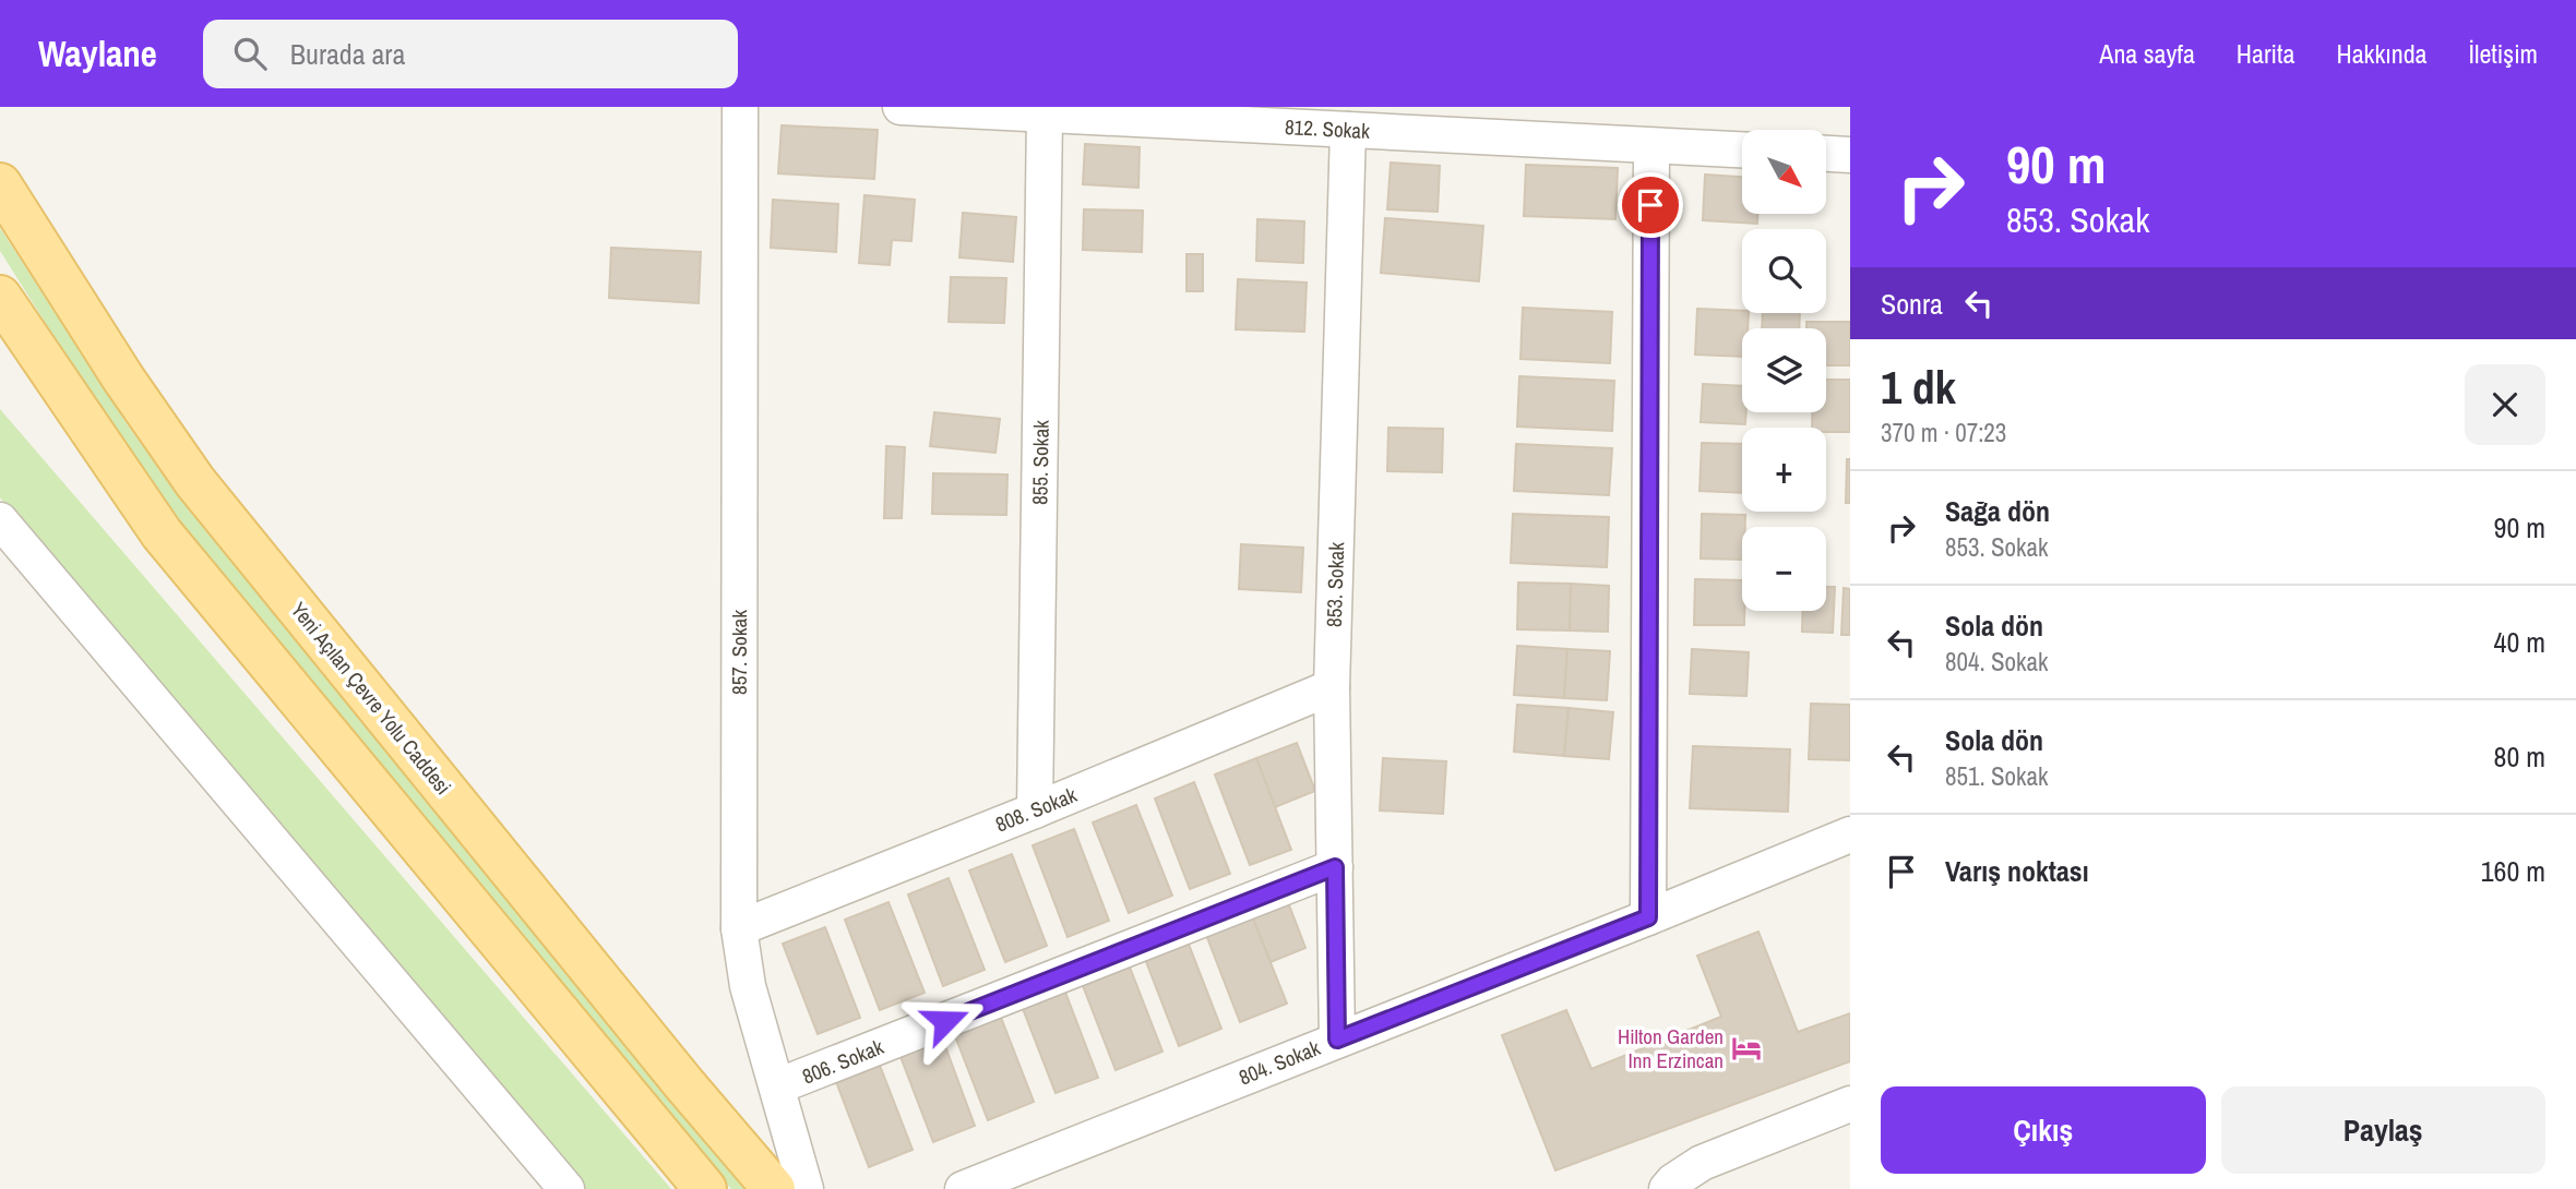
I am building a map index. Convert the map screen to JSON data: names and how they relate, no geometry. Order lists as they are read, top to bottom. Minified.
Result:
{"streets":{"main road":["Yeni Açılan Çevre Yolu Caddesi"],"street":["812. Sokak","855. Sokak","853. Sokak","857. Sokak","808. Sokak","806. Sokak","804. Sokak"]},"crossings":[["812. Sokak","855. Sokak"],["812. Sokak","853. Sokak"],["855. Sokak","808. Sokak"],["853. Sokak","808. Sokak"],["853. Sokak","806. Sokak"],["853. Sokak","804. Sokak"],["857. Sokak","808. Sokak"],["857. Sokak","806. Sokak"]],"places":{"hotel":["Hilton Garden Inn Erzincan"]},"north":"bottom right","page":{"header":"Waylane","search":"Burada ara","nav":["Ana sayfa","Harita","Hakkında","İletişim"],"turn":["90 m","853. Sokak"],"map_buttons":["+","−"],"then":"Sonra","heading":["1 dk","370 m · 07:23"],"list":[{"name":"Sağa dön","note":"853. Sokak","value":"90 m"},{"name":"Sola dön","note":"804. Sokak","value":"40 m"},{"name":"Sola dön","note":"851. Sokak","value":"80 m"},{"name":"Varış noktası","value":"160 m"}],"buttons":["Çıkış","Paylaş"]}}
